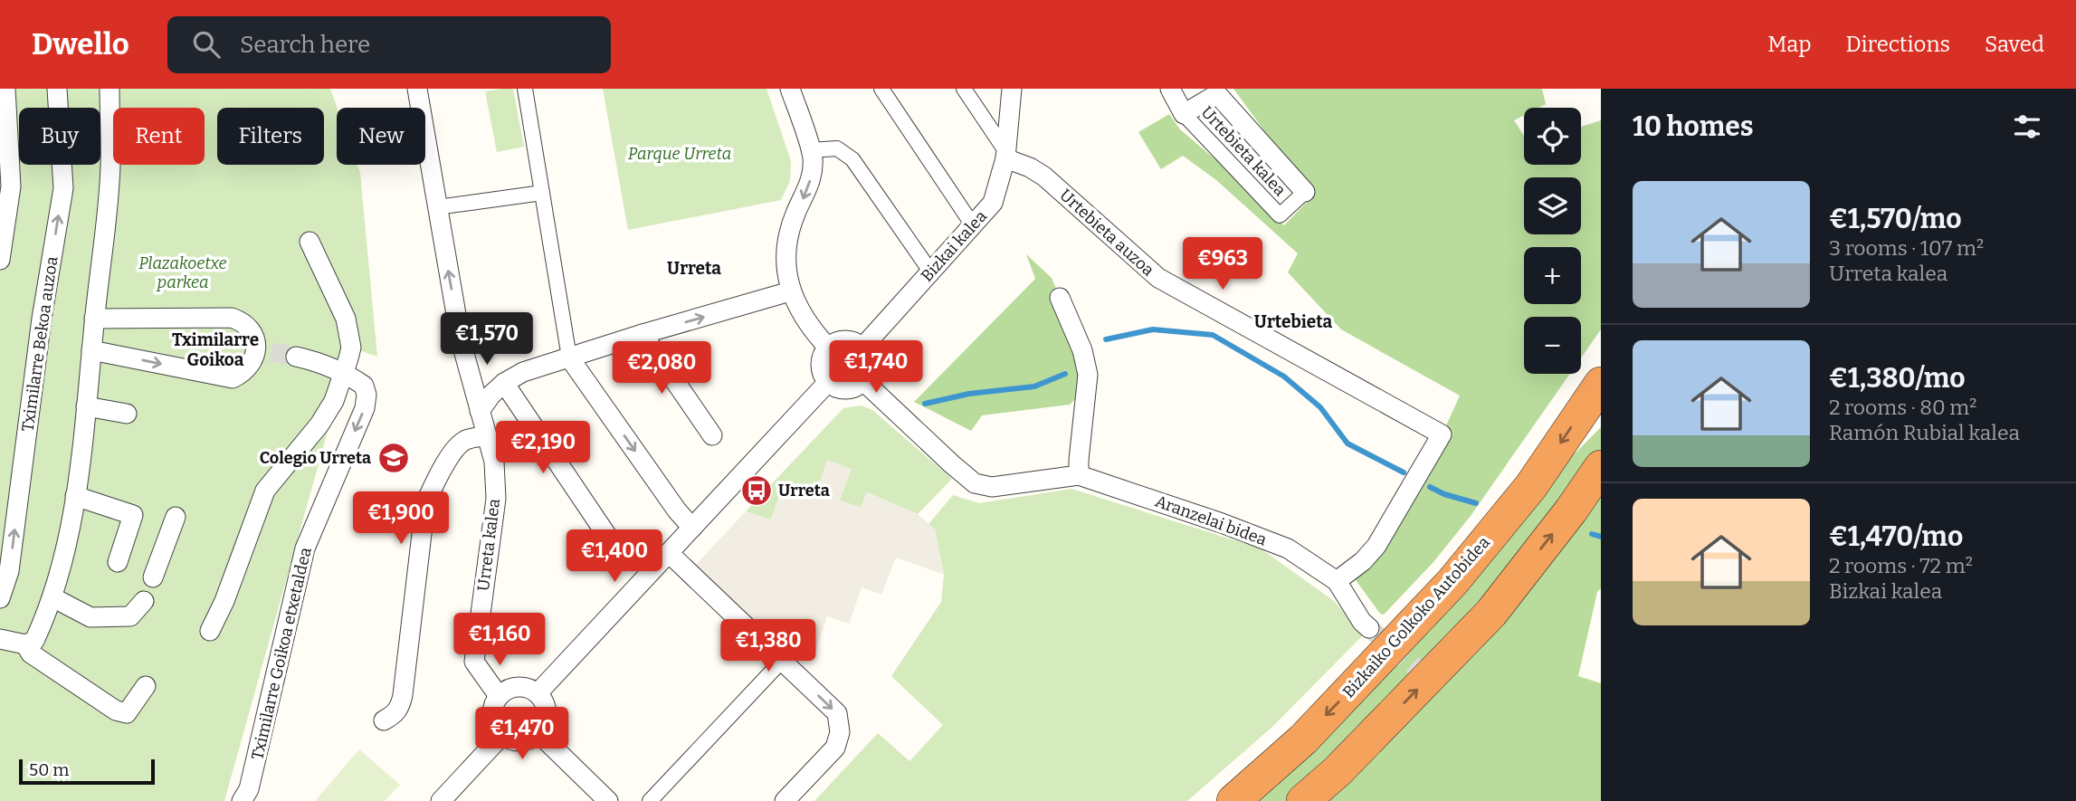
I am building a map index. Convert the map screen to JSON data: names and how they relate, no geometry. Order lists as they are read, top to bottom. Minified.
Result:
{"streets":{"highway":["Bizkaiko Golkoko Autobidea"],"street":["Urtebieta kalea","Urtebieta auzoa","Bizkai kalea","Tximilarre Bekoa auzoa","Aranzelai bidea","Urreta kalea","Tximilarre Goikoa etxetaldea"]},"crossings":[["Urtebieta auzoa","Bizkai kalea"],["Urtebieta auzoa","Aranzelai bidea"],["Bizkai kalea","Aranzelai bidea"]],"districts":["Urreta","Urtebieta","Tximilarre Goikoa"],"parks":["Parque Urreta","Plazakoetxe parkea"],"places":{"school or university":["Colegio Urreta"],"bus stop":["Urreta"]},"scale_bar":"50 m","page":{"header":"Dwello","search":"Search here","nav":["Map","Directions","Saved"],"heading":"10 homes","map_buttons":["+","−"],"chip":["Buy","Rent","Filters","New"],"list":[{"name":"€1,570/mo","note":"3 rooms · 107 m² · Urreta kalea"},{"name":"€1,380/mo","note":"2 rooms · 80 m² · Ramón Rubial kalea"},{"name":"€1,470/mo","note":"2 rooms · 72 m² · Bizkai kalea"}],"price":["€963","€1,570","€1,740","€2,080","€2,190","€1,900","€1,400","€1,160","€1,380","€1,470"],"scale":"50 m"}}
